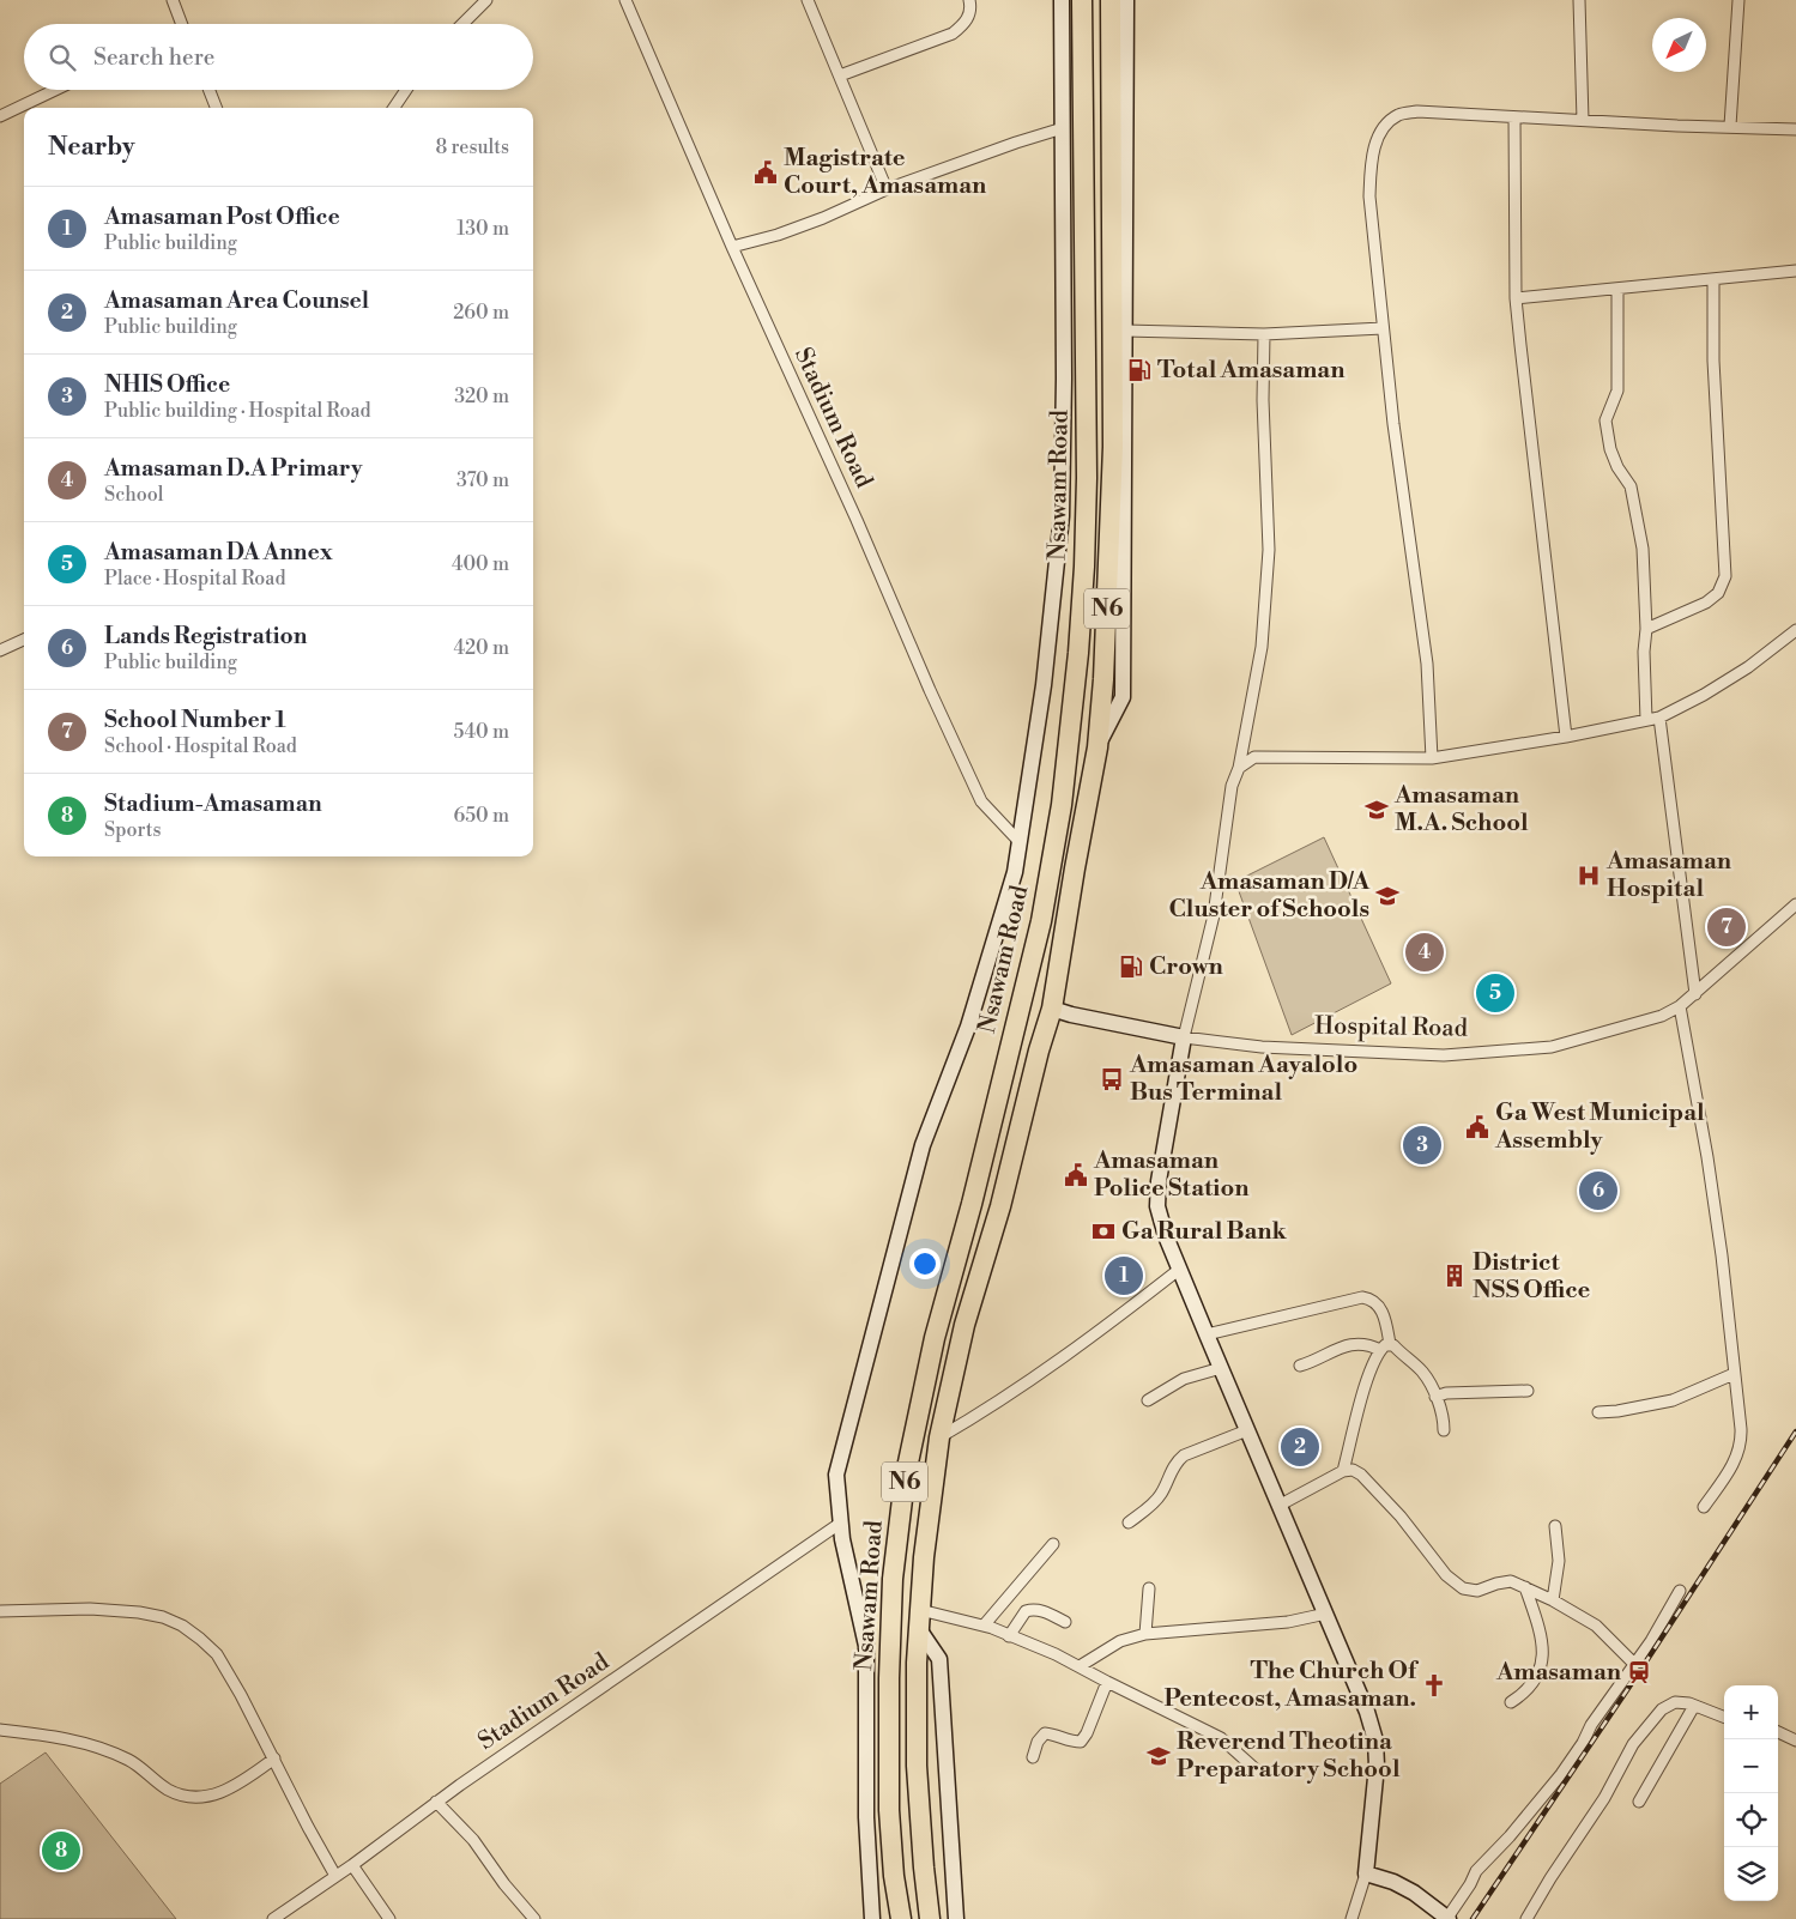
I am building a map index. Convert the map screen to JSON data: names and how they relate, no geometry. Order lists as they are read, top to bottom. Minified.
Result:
{"streets":{"highway":["Nsawam Road","N6"],"main road":["Hospital Road"],"street":["Stadium Road"]},"crossings":[["Nsawam Road","Hospital Road"]],"places":{"public building":["Magistrate Court, Amasaman","Ga West Municipal Assembly","Amasaman Police Station"],"fuel station":["Total Amasaman","Crown"],"school or university":["Amasaman M.A. School","Amasaman D/A Cluster of Schools","Reverend Theotina Preparatory School"],"hospital":["Amasaman Hospital"],"bus stop":["Amasaman Aayalolo Bus Terminal"],"bank":["Ga Rural Bank"],"building":["District NSS Office"],"station":["Amasaman"],"church":["The Church Of Pentecost, Amasaman."]},"north":"bottom left","page":{"search":"Search here","heading":["Nearby","8 results"],"list":[{"mark":"1","name":"Amasaman Post Office","note":"Public building","value":"130 m"},{"mark":"2","name":"Amasaman Area Counsel","note":"Public building","value":"260 m"},{"mark":"3","name":"NHIS Office","note":"Public building · Hospital Road","value":"320 m"},{"mark":"4","name":"Amasaman D.A Primary","note":"School","value":"370 m"},{"mark":"5","name":"Amasaman DA Annex","note":"Place · Hospital Road","value":"400 m"},{"mark":"6","name":"Lands Registration","note":"Public building","value":"420 m"},{"mark":"7","name":"School Number 1","note":"School · Hospital Road","value":"540 m"},{"mark":"8","name":"Stadium-Amasaman","note":"Sports","value":"650 m"}],"pins":["7","4","5","3","6","1","2","8"],"map_buttons":["+","−"]}}
